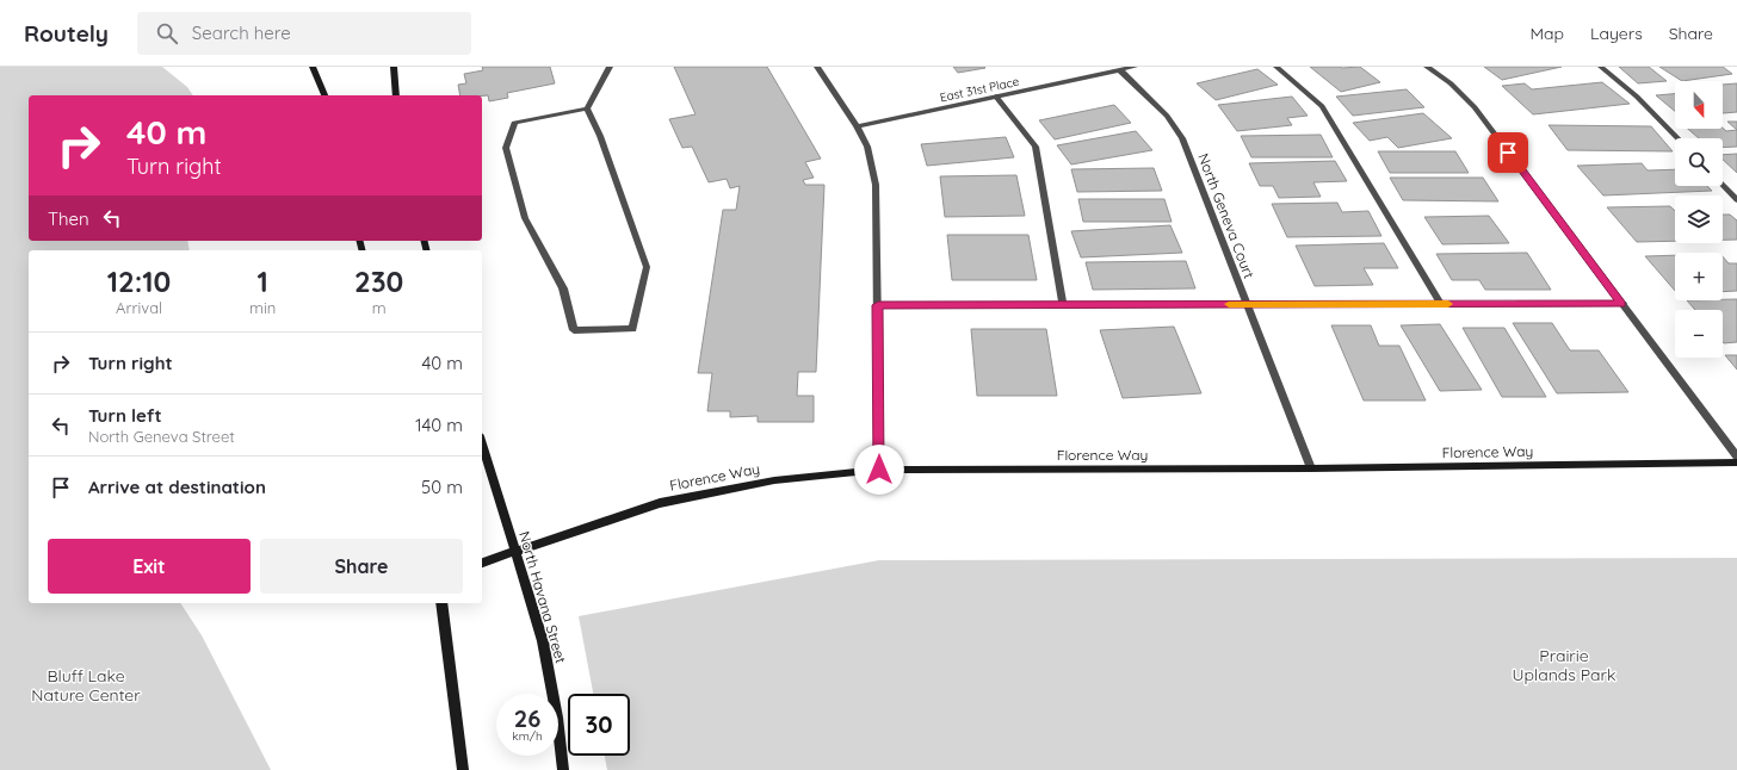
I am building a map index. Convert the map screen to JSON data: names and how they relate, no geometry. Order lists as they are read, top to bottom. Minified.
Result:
{"streets":{"street":["East 31st Place","North Geneva Court","Florence Way","North Havana Street"]},"crossings":[["East 31st Place","North Geneva Court"],["North Geneva Court","Florence Way"],["Florence Way","North Havana Street"]],"parks":["Prairie Uplands Park","Bluff Lake Nature Center"],"north":"bottom","page":{"header":"Routely","search":"Search here","nav":["Map","Layers","Share"],"map_buttons":["+","−"],"turn":["40 m","Turn right"],"then":"Then","eta":["12:10","Arrival","1","min","230","m"],"list":[{"name":"Turn right","value":"40 m"},{"name":"Turn left","note":"North Geneva Street","value":"140 m"},{"name":"Arrive at destination","value":"50 m"}],"buttons":["Exit","Share"],"speed":"26 km/h","limit":"30"}}
